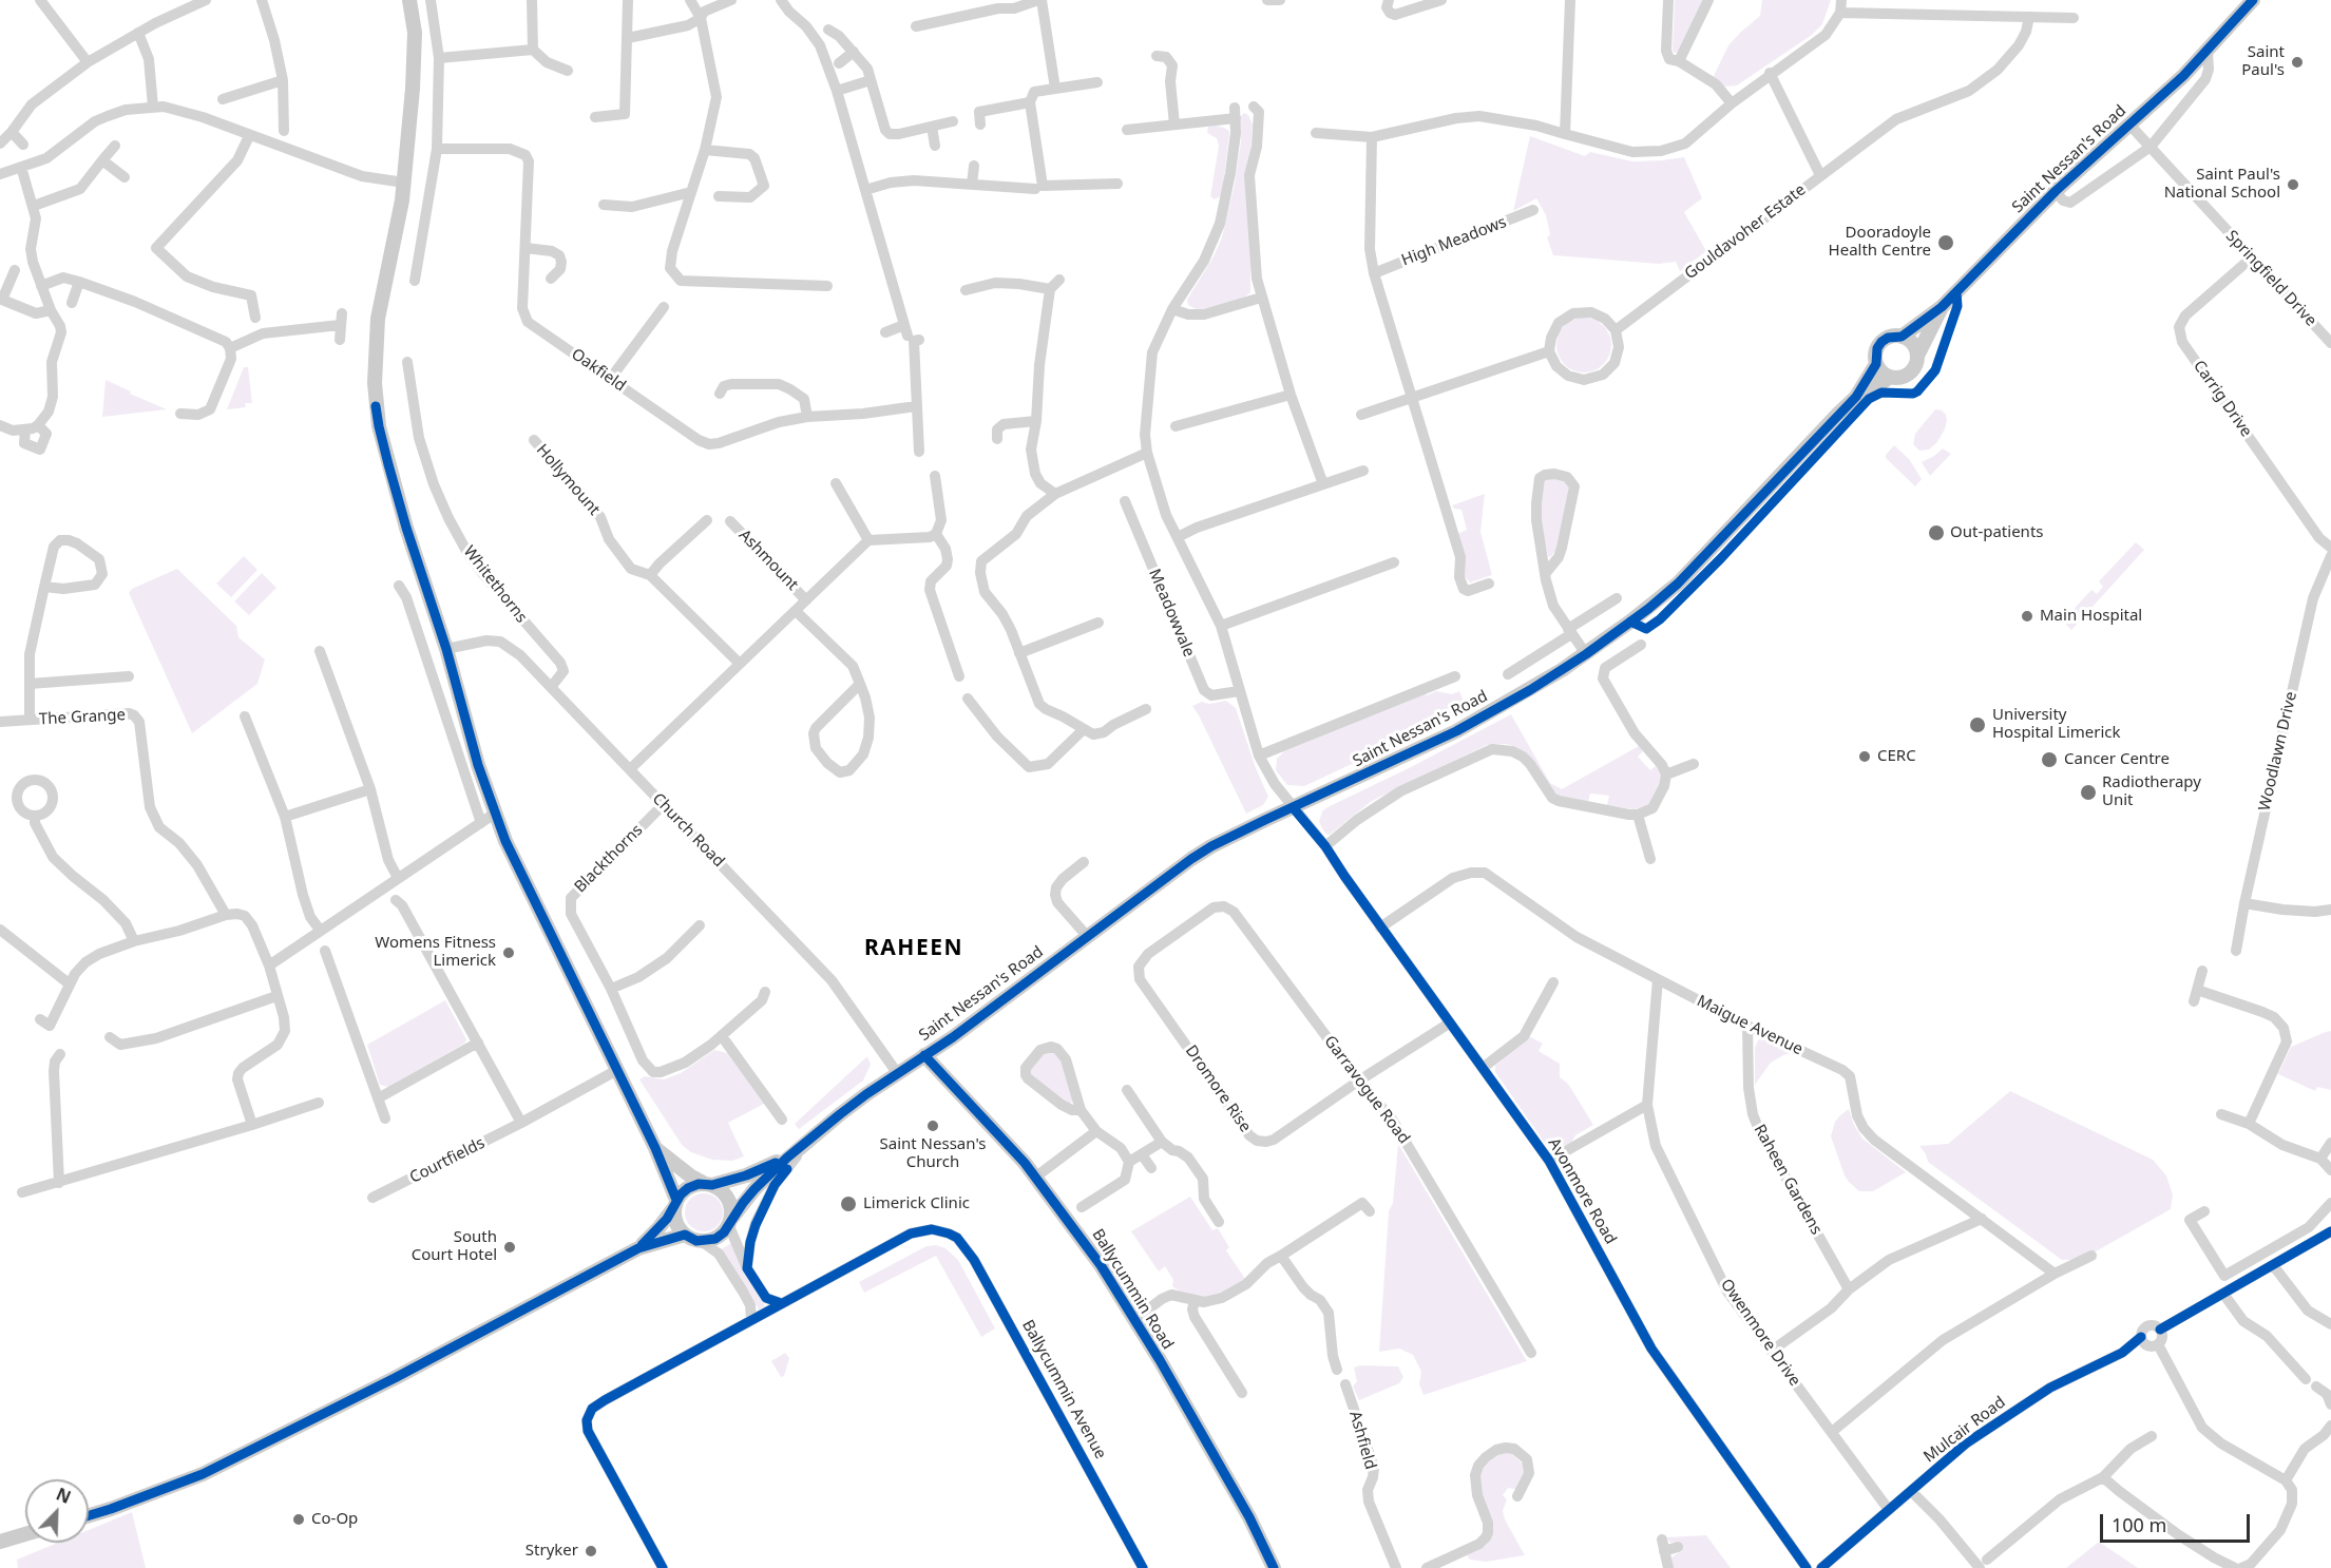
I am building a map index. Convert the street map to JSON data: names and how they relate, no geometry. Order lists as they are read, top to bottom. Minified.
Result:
{"streets":{"main road":["Saint Nessan's Road","Ballycummin Road"],"street":["Gouldavoher Estate","High Meadows","Springfield Drive","Oakfield","Carrig Drive","Hollymount","Ashmount","Whitethorns","Meadowvale","The Grange","Woodlawn Drive","Church Road","Blackthorns","Maigue Avenue","Dromore Rise","Garravogue Road","Courtfields","Raheen Gardens","Avonmore Road","Owenmore Drive","Ballycummin Avenue","Mulcair Road","Ashfield"]},"crossings":[["Saint Nessan's Road","Springfield Drive"],["Saint Nessan's Road","Church Road"],["Saint Nessan's Road","Avonmore Road"],["Saint Nessan's Road","Ballycummin Road"],["Springfield Drive","Carrig Drive"],["Hollymount","Ashmount"],["Ashmount","Church Road"],["Whitethorns","Church Road"],["Church Road","Blackthorns"],["Maigue Avenue","Raheen Gardens"],["Maigue Avenue","Avonmore Road"],["Maigue Avenue","Owenmore Drive"],["Dromore Rise","Garravogue Road"],["Dromore Rise","Avonmore Road"],["Owenmore Drive","Mulcair Road"]],"districts":["RAHEEN"],"places":["Saint Paul's","Saint Paul's National School","Dooradoyle Health Centre","Out-patients","Main Hospital","University Hospital Limerick","CERC","Cancer Centre","Radiotherapy Unit","Womens Fitness Limerick","Saint Nessan's Church","Limerick Clinic","South Court Hotel","Co-Op","Stryker"],"scale_bar":"100 m","north":"top right"}
